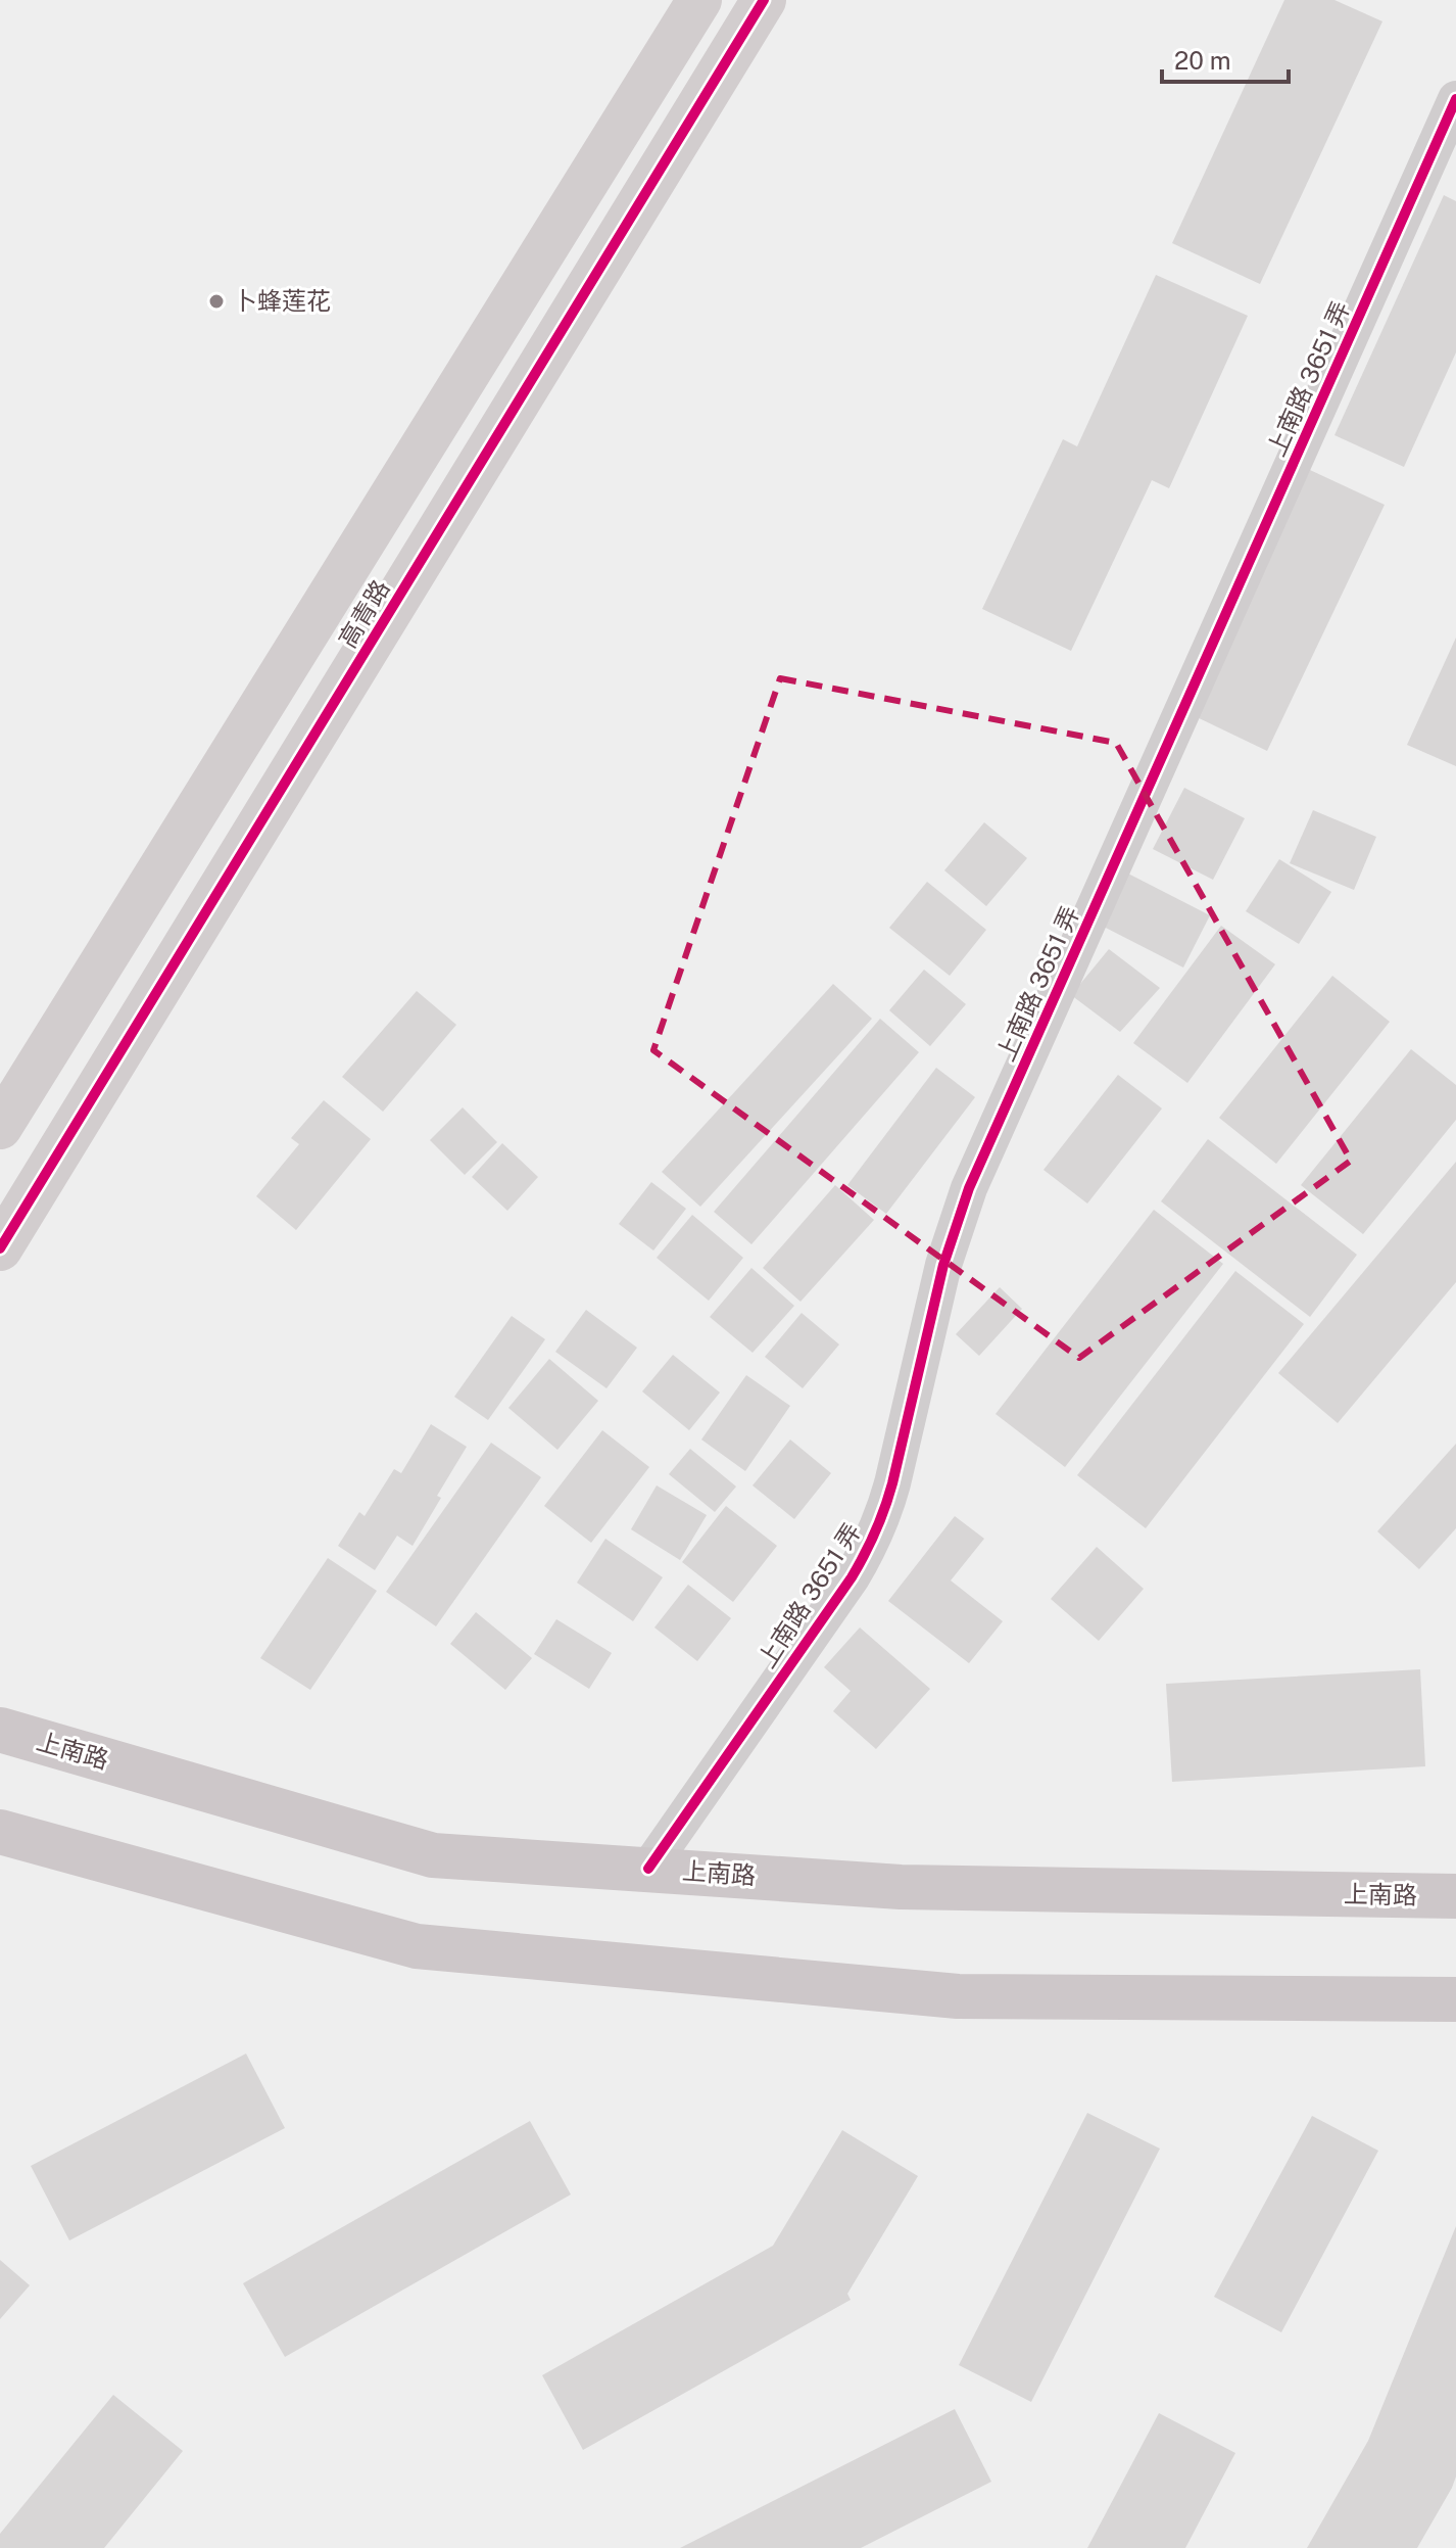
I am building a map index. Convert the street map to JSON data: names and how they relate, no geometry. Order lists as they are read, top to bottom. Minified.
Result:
{"streets":{"main road":["高青路","上南路"],"street":["上南路 3651 弄"]},"crossings":[["上南路 3651 弄","上南路"]],"places":["卜蜂莲花"],"scale_bar":"20 m"}
